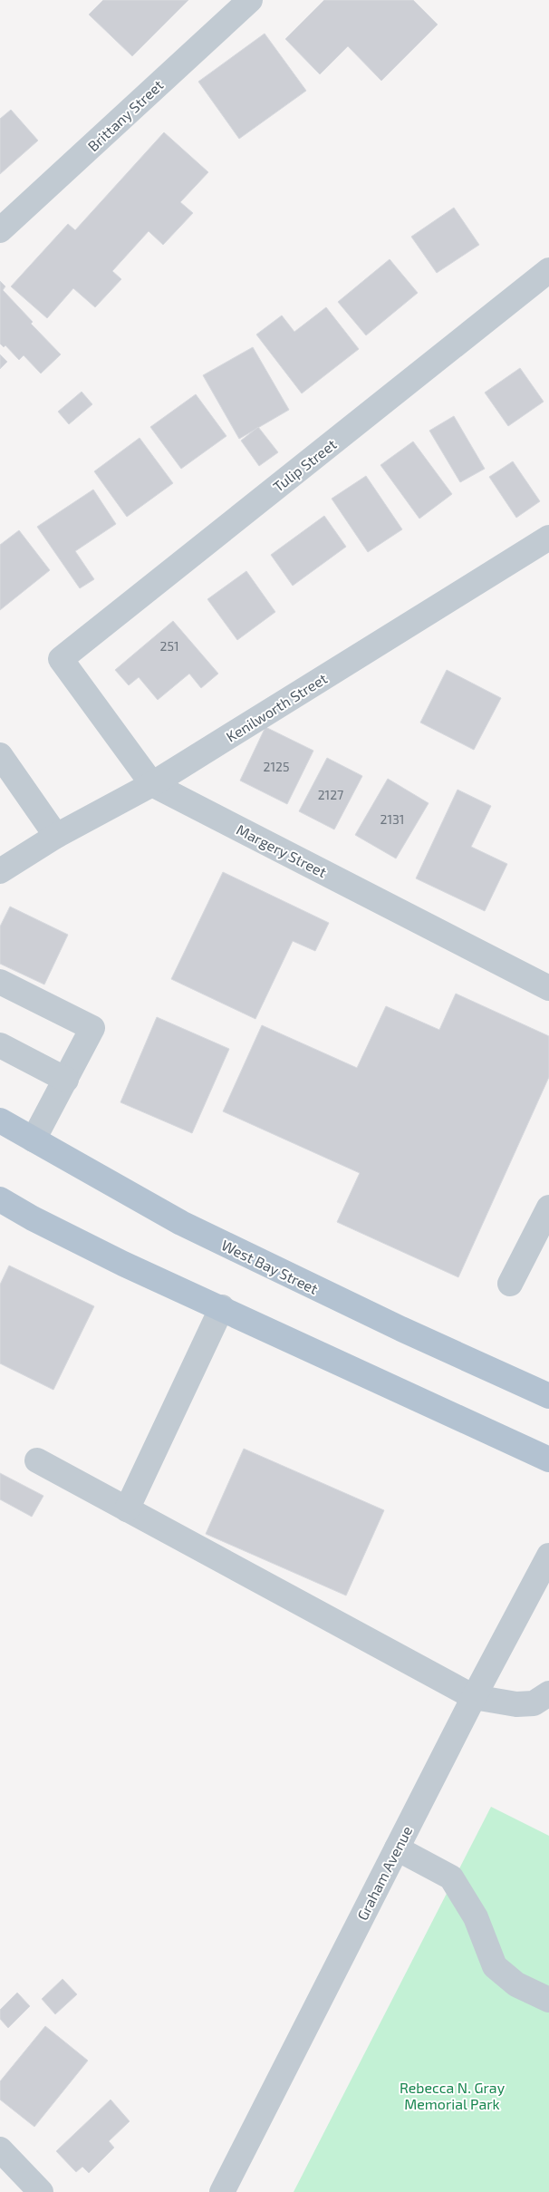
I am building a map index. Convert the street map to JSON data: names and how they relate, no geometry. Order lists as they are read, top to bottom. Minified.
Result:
{"streets":{"main road":["West Bay Street"],"street":["Brittany Street","Tulip Street","Kenilworth Street","Margery Street","Graham Avenue"]},"crossings":[["Tulip Street","Margery Street"],["Kenilworth Street","Margery Street"]],"parks":["Rebecca N. Gray Memorial Park"],"house_numbers":["251","2125","2127","2131"]}
